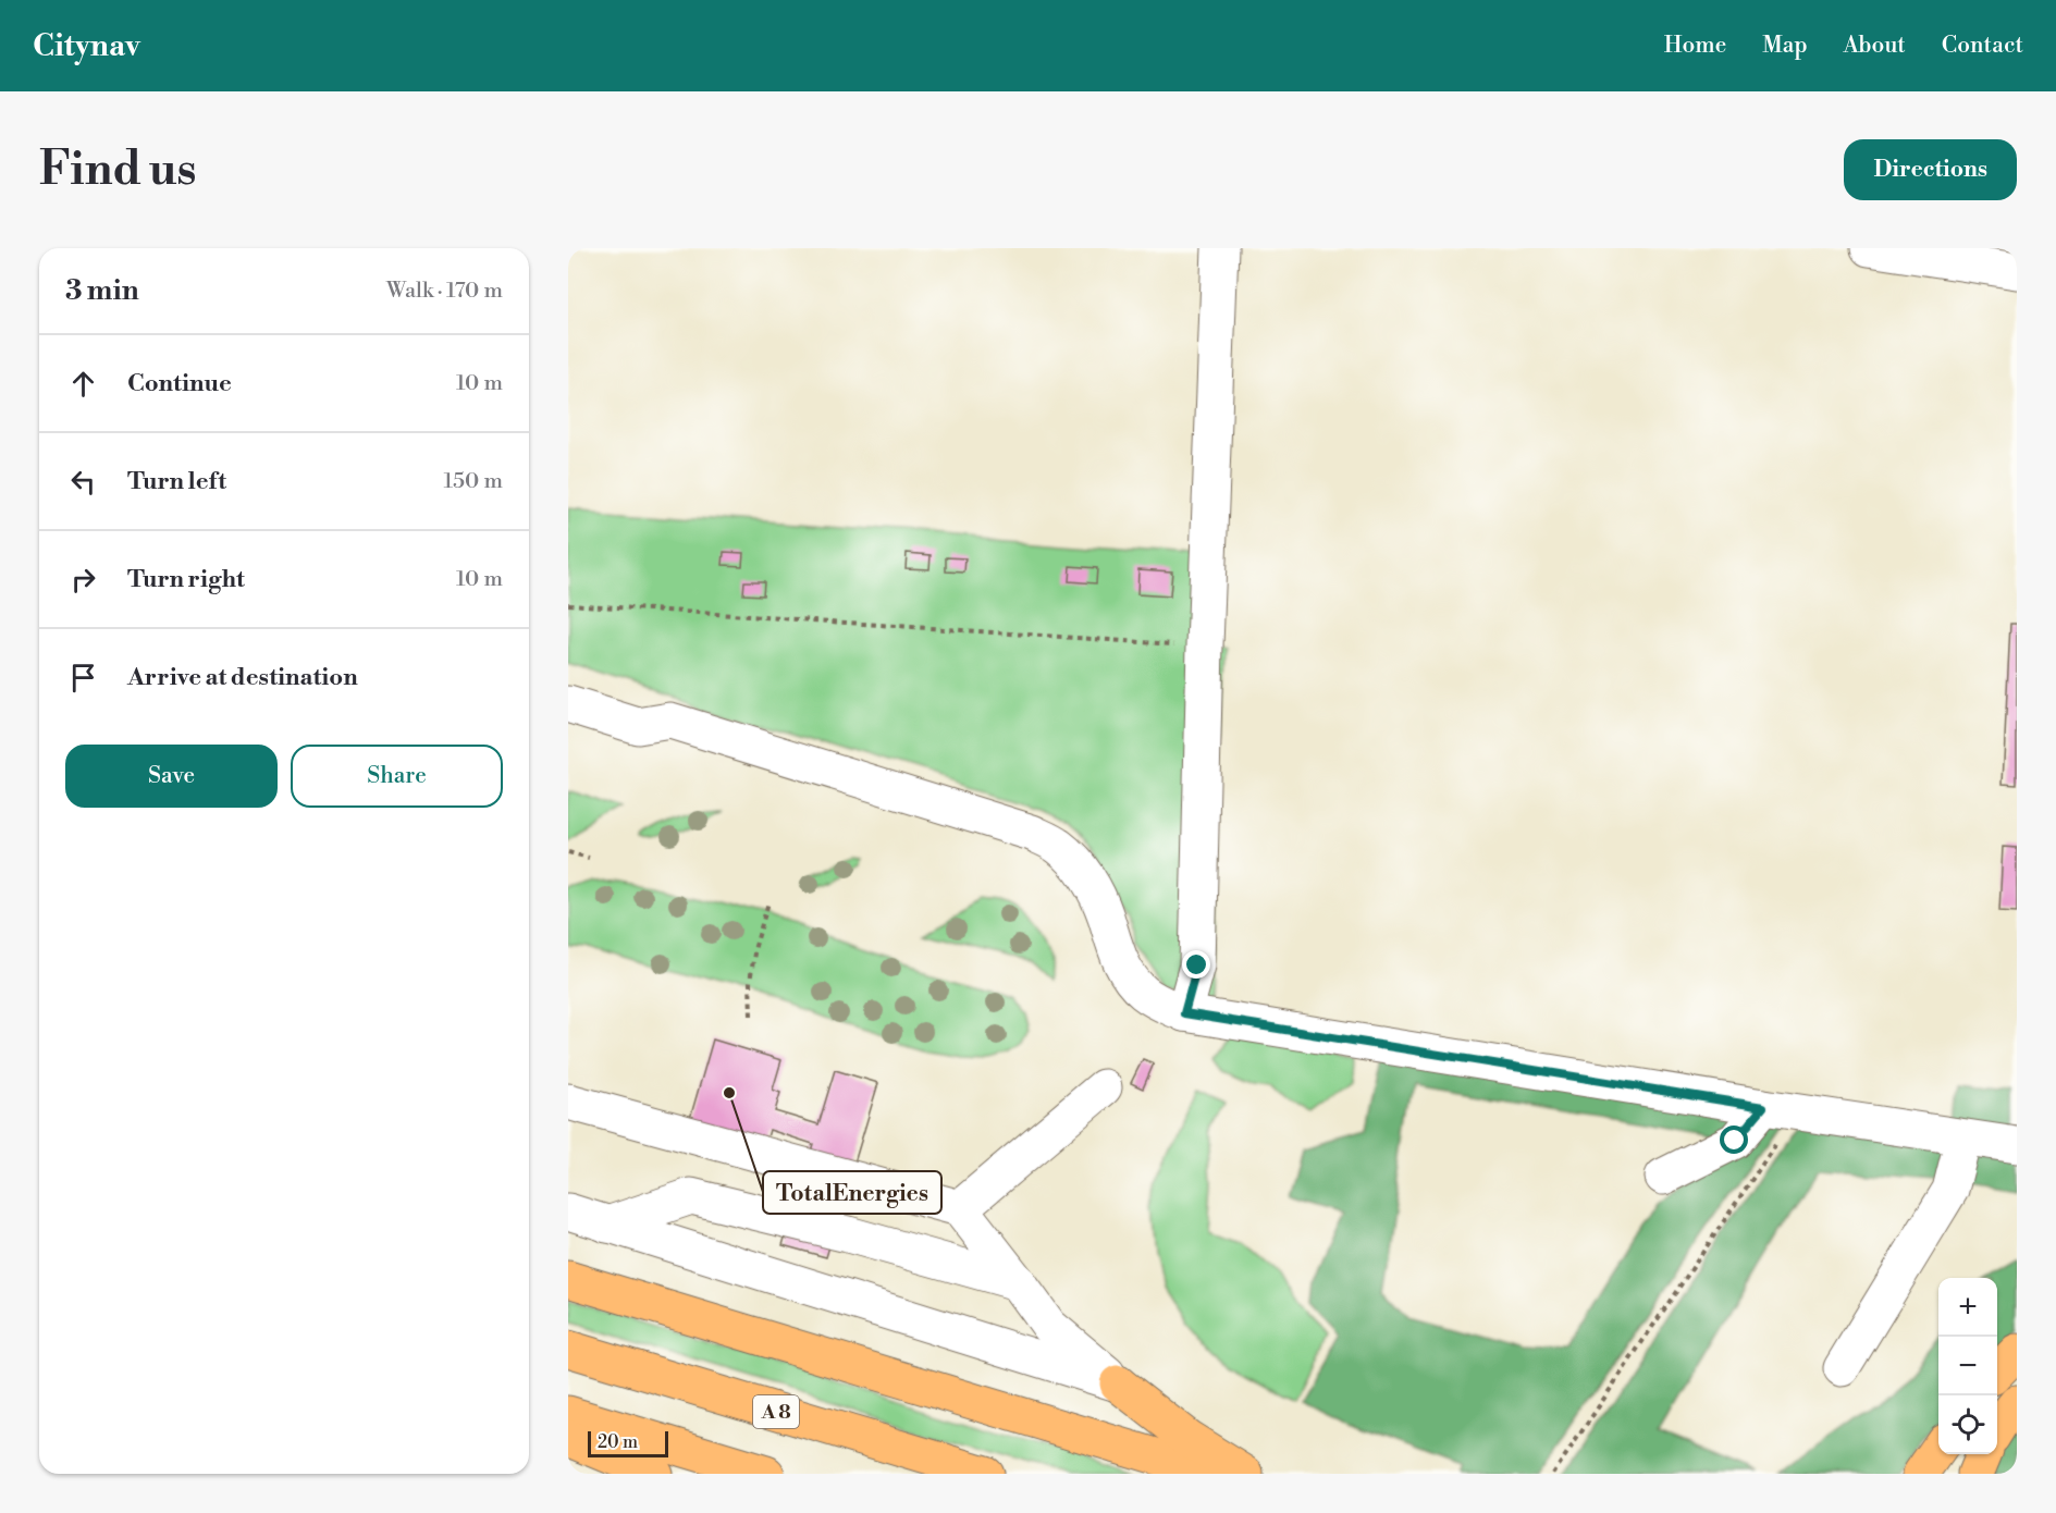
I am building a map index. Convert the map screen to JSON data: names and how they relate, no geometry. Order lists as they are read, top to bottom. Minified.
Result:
{"streets":{"highway":["A 8"]},"places":["TotalEnergies"],"scale_bar":"20 m","page":{"header":"Citynav","nav":["Home","Map","About","Contact"],"buttons":["Directions",["Save","Share"]],"title":"Find us","heading":["3 min","Walk · 170 m"],"list":[["Continue","10 m"],["Turn left","150 m"],["Turn right","10 m"],"Arrive at destination"],"map_buttons":["+","−"],"scale":"20 m"}}
